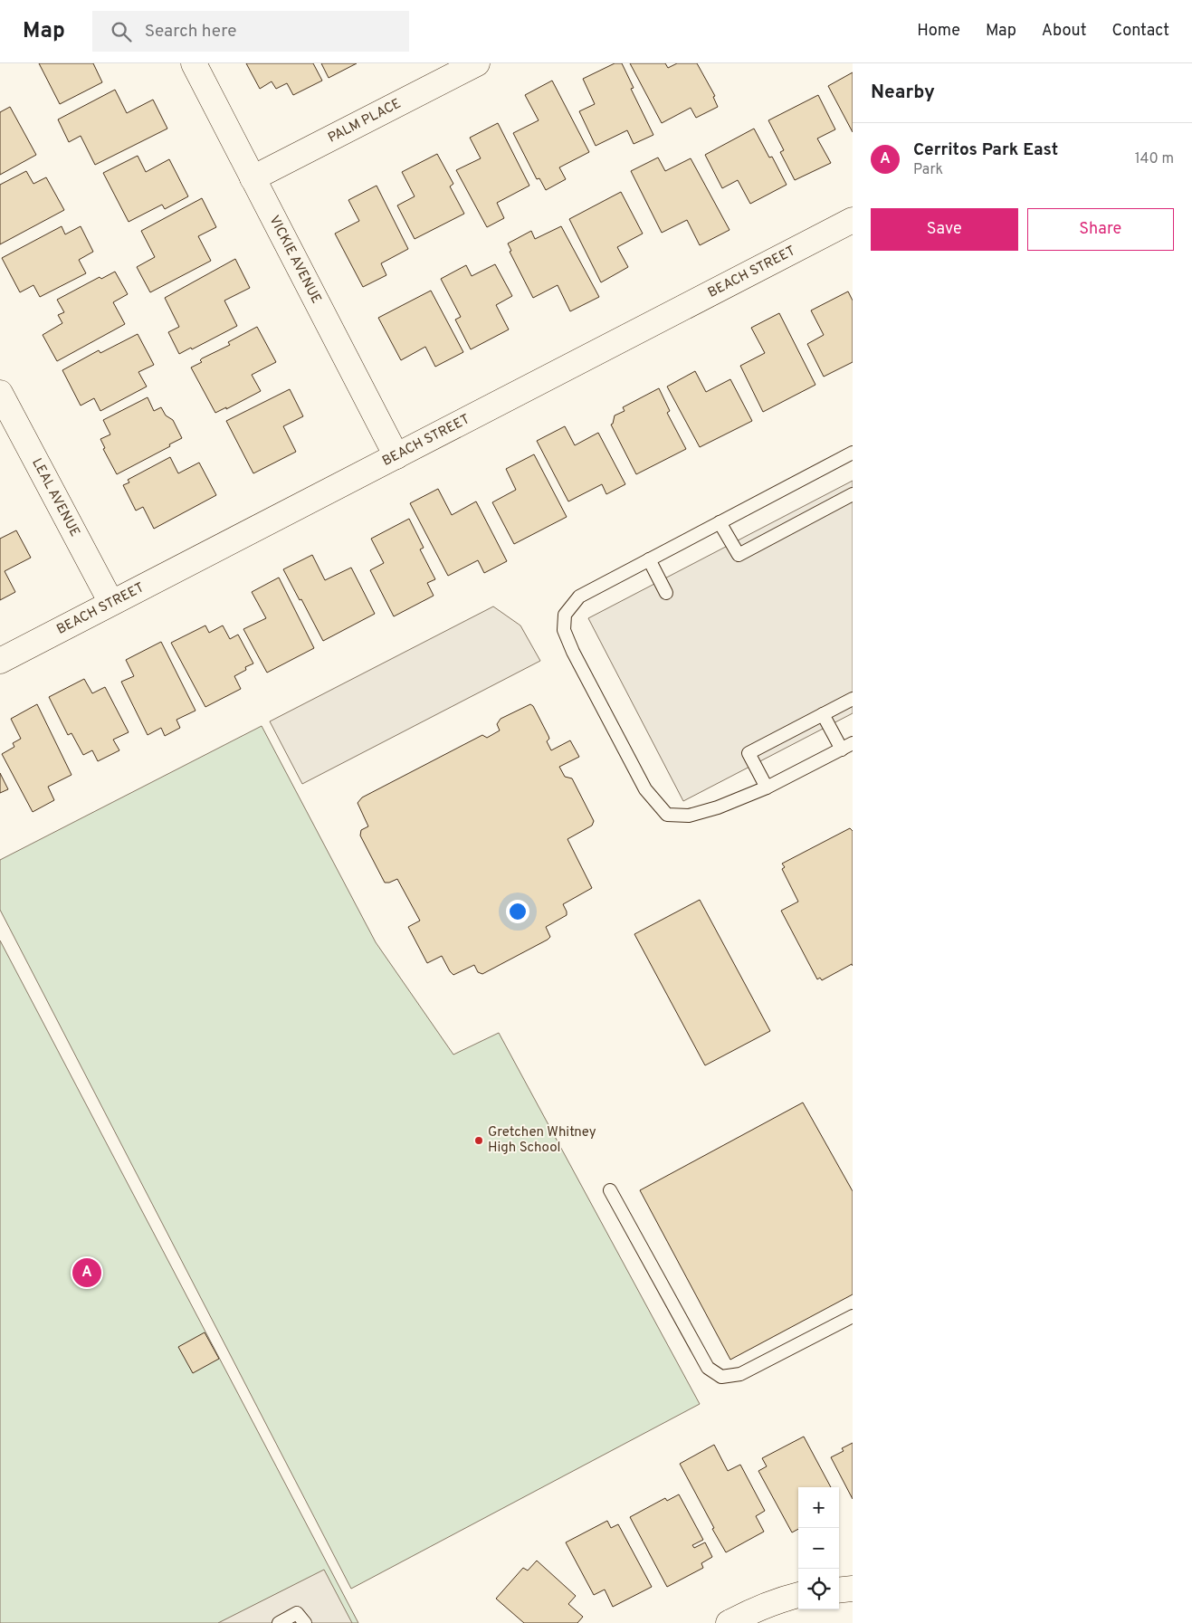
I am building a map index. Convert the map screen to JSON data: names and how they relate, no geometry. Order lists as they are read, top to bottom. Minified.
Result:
{"streets":{"street":["PALM PLACE","VICKIE AVENUE","BEACH STREET","LEAL AVENUE"]},"crossings":[["PALM PLACE","VICKIE AVENUE"],["VICKIE AVENUE","BEACH STREET"],["BEACH STREET","LEAL AVENUE"]],"places":["Gretchen Whitney High School"],"page":{"header":"Map","search":"Search here","nav":["Home","Map","About","Contact"],"heading":"Nearby","list":[{"mark":"A","name":"Cerritos Park East","note":"Park","value":"140 m"}],"buttons":["Save","Share"],"pins":"A","map_buttons":["+","−"]}}
